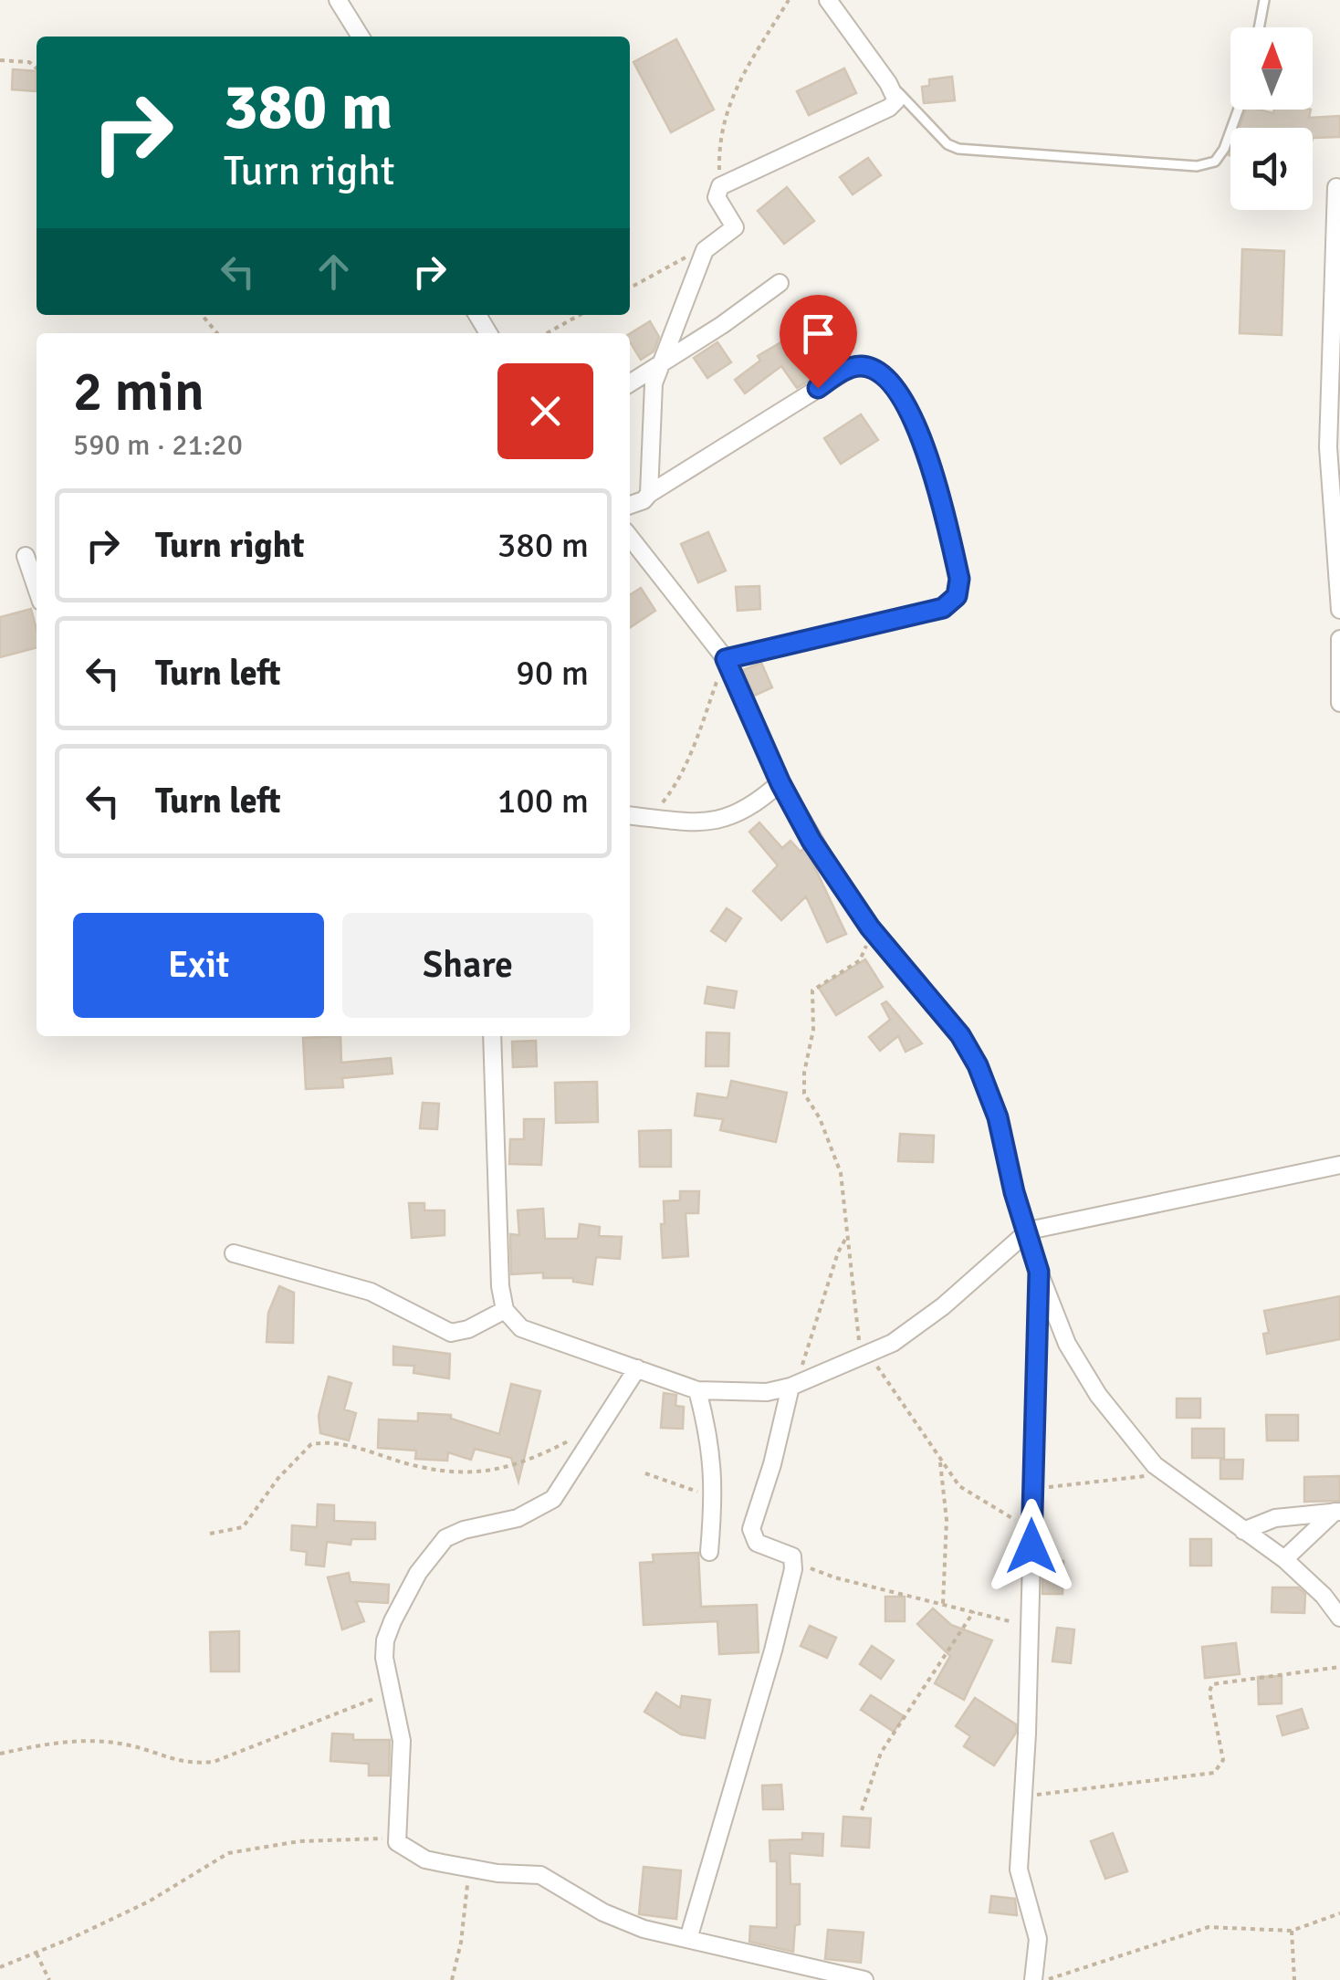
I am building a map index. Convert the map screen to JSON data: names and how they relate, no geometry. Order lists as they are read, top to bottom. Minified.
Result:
{"north":"top","page":{"turn":["380 m","Turn right"],"heading":["2 min","590 m · 21:20"],"list":[{"name":"Turn right","value":"380 m"},{"name":"Turn left","value":"90 m"},{"name":"Turn left","value":"100 m"}],"buttons":["Exit","Share"]}}
